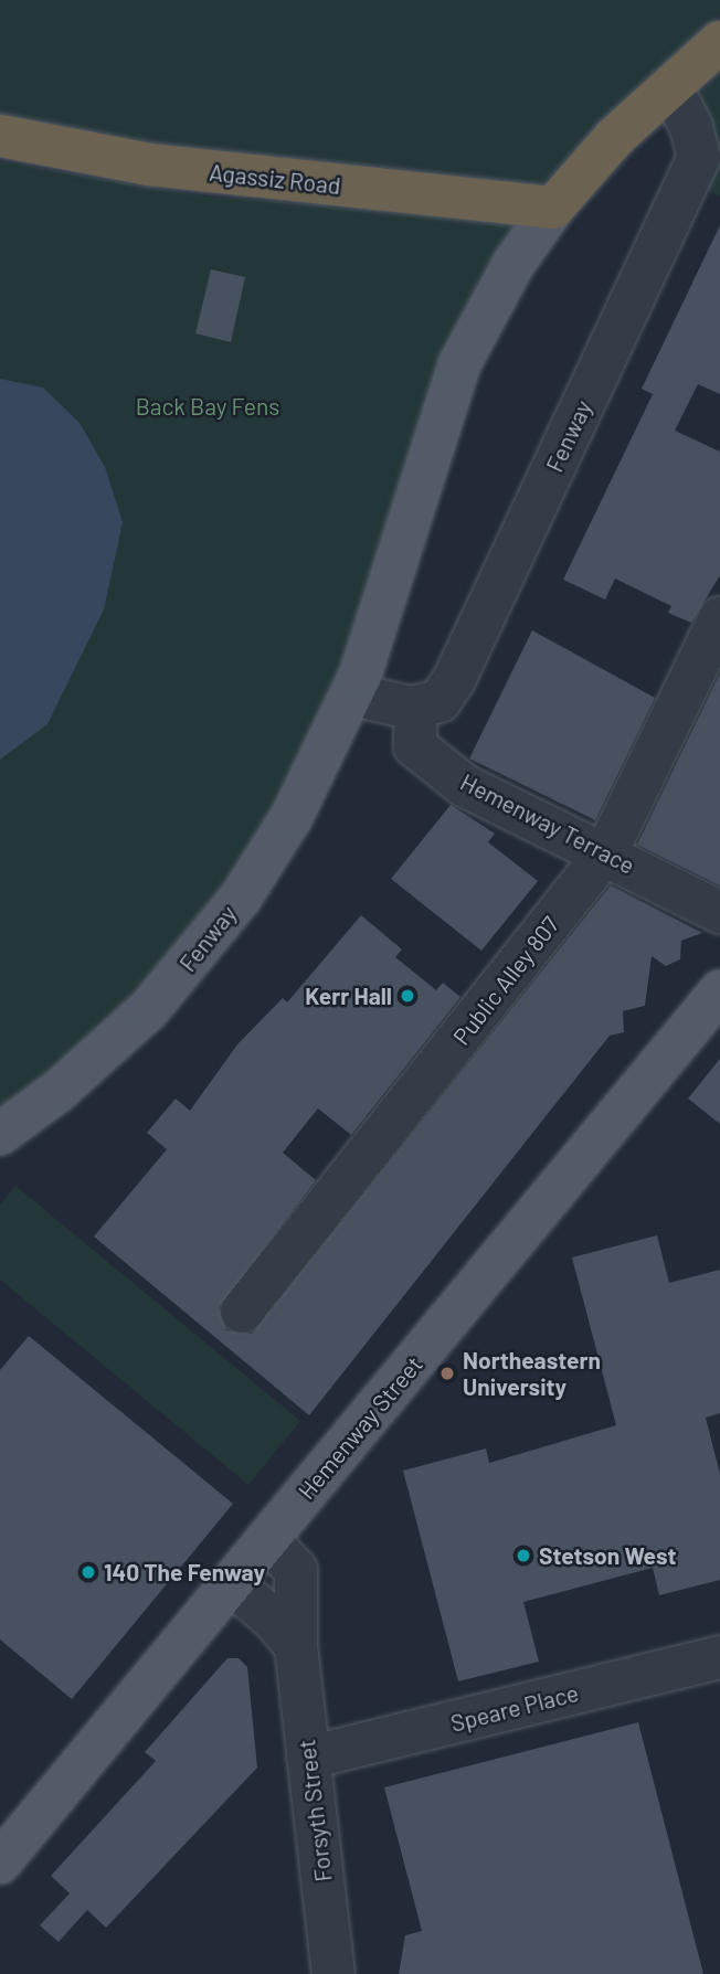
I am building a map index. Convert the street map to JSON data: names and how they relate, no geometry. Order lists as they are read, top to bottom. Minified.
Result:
{"streets":{"highway":["Agassiz Road","Fenway"],"main road":["Hemenway Street"],"street":["Hemenway Terrace","Public Alley 807","Speare Place","Forsyth Street"]},"crossings":[["Agassiz Road","Fenway"],["Fenway","Hemenway Terrace"],["Hemenway Terrace","Public Alley 807"],["Hemenway Street","Forsyth Street"],["Speare Place","Forsyth Street"]],"parks":["Back Bay Fens"],"places":["Kerr Hall","Northeastern University","Stetson West","140 The Fenway"]}
